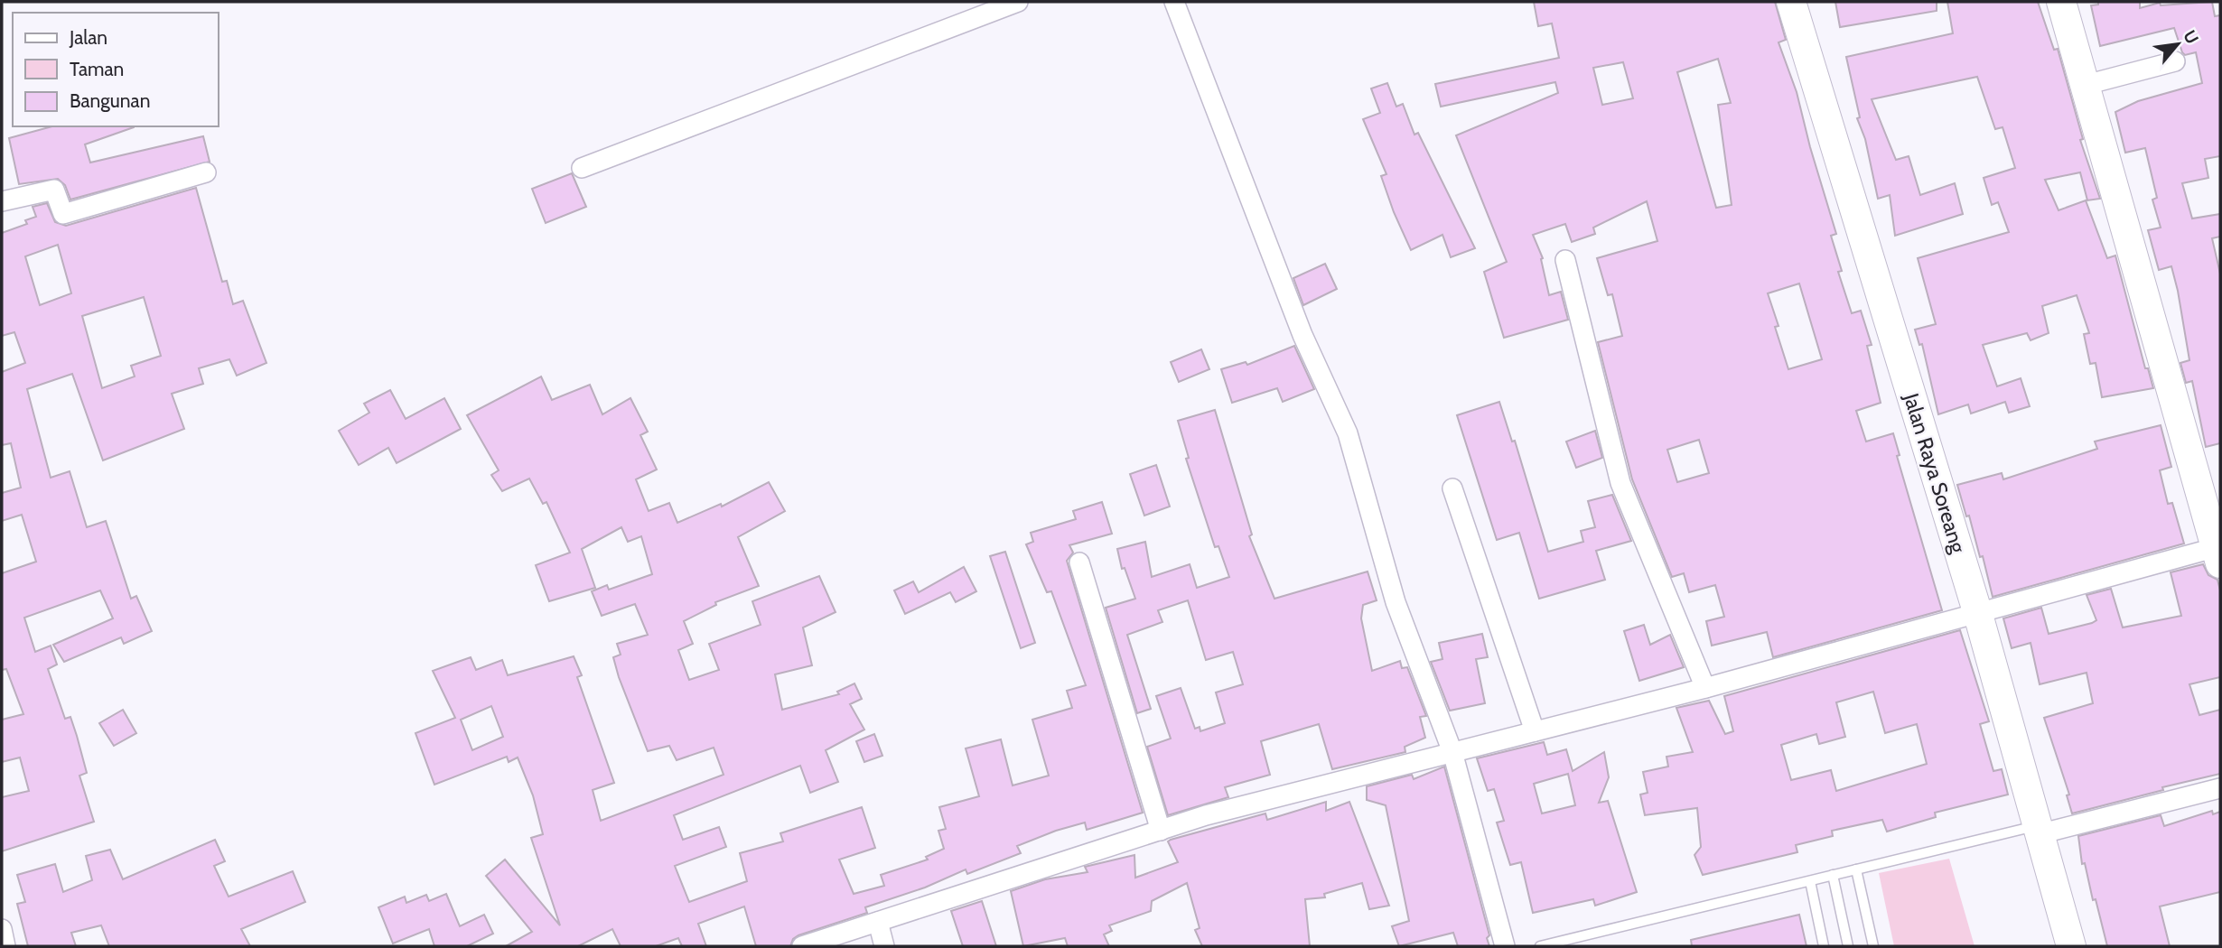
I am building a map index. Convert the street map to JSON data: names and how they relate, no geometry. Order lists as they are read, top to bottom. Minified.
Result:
{"streets":{"main road":["Jalan Raya Soreang"]},"legend":["Jalan","Taman","Bangunan"],"north":"top right"}
